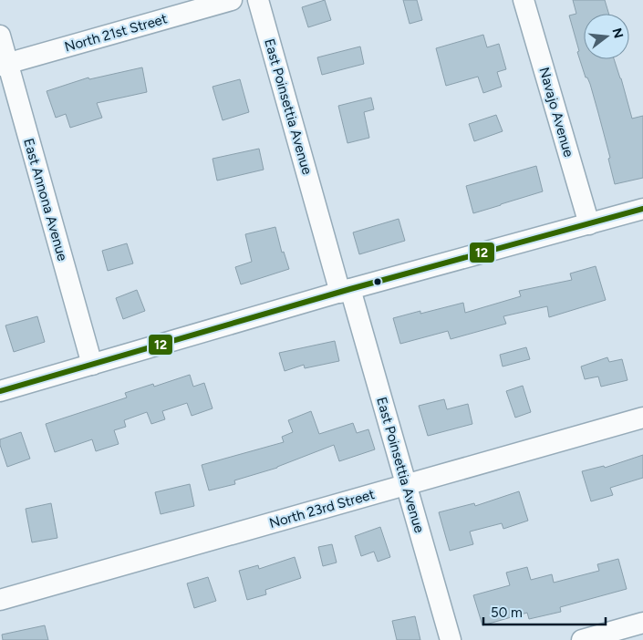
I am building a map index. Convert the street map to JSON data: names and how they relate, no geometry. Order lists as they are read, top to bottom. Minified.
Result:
{"streets":{"street":["North 21st Street","East Poinsettia Avenue","Navajo Avenue","East Annona Avenue","North 23rd Street"]},"crossings":[["North 21st Street","East Annona Avenue"],["East Poinsettia Avenue","North 23rd Street"]],"lines":["transit line 12"],"scale_bar":"50 m","north":"right"}
